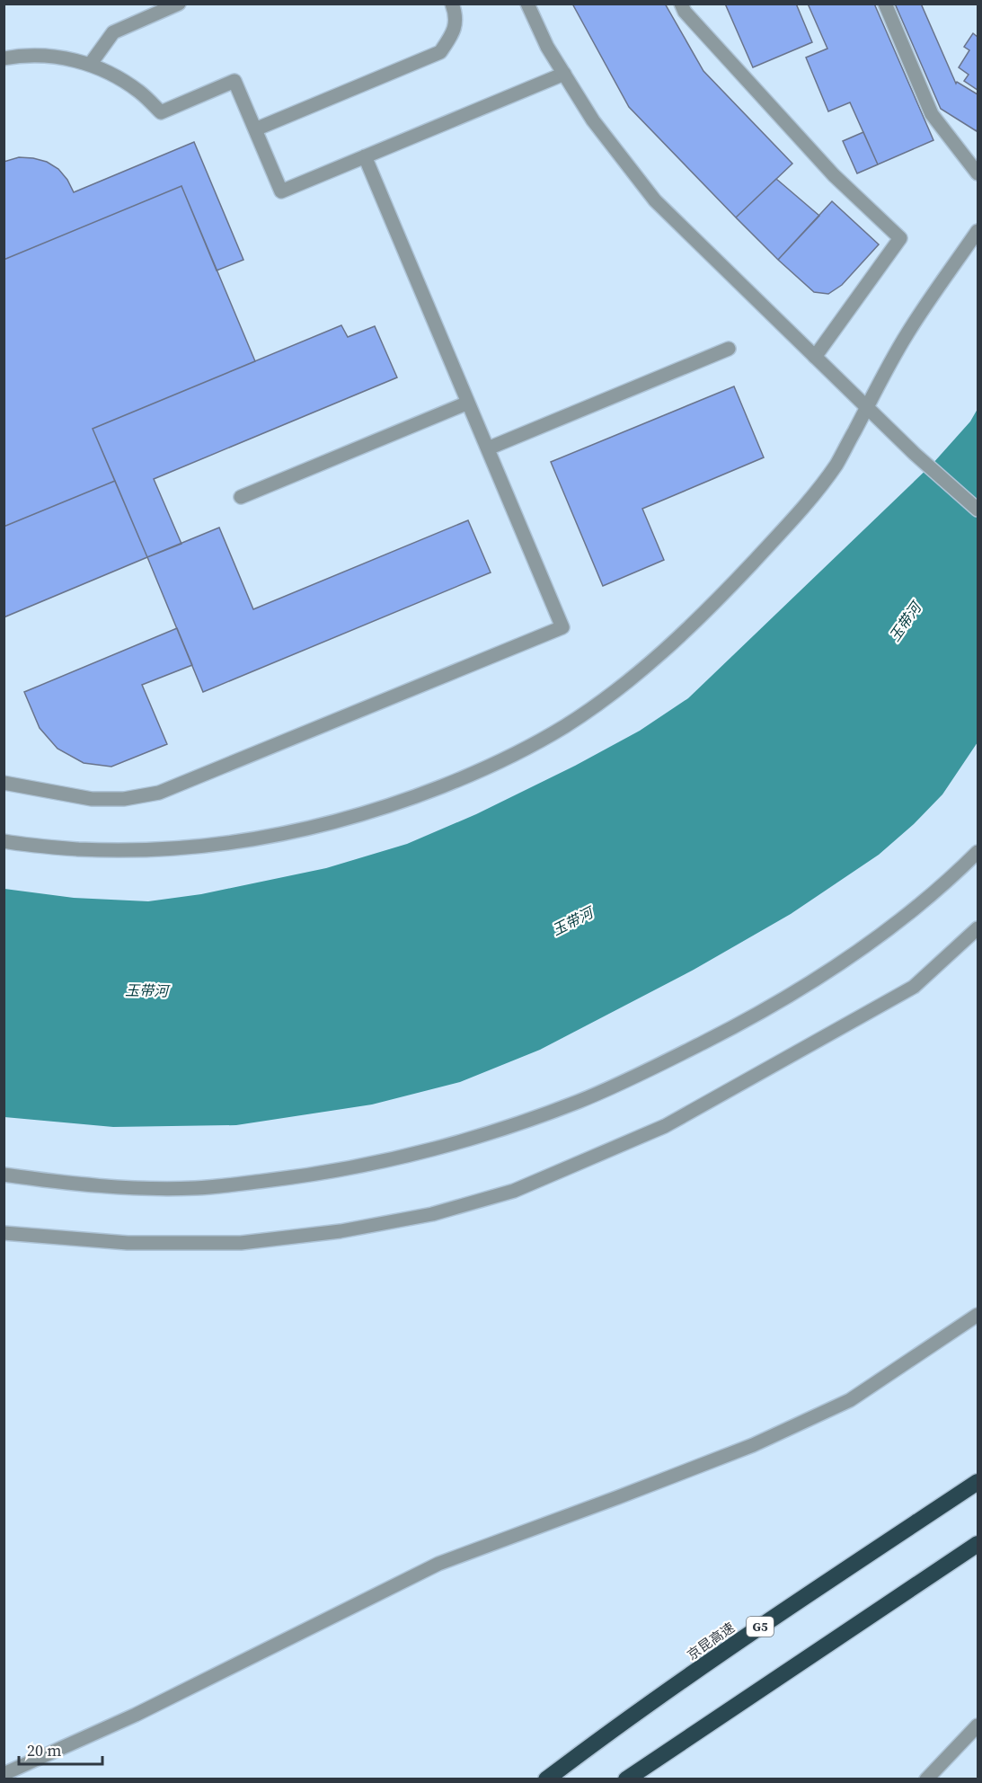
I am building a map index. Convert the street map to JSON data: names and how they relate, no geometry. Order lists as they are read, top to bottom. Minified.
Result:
{"streets":{"highway":["G5","京昆高速"]},"water":["玉带河"],"scale_bar":"20 m"}
